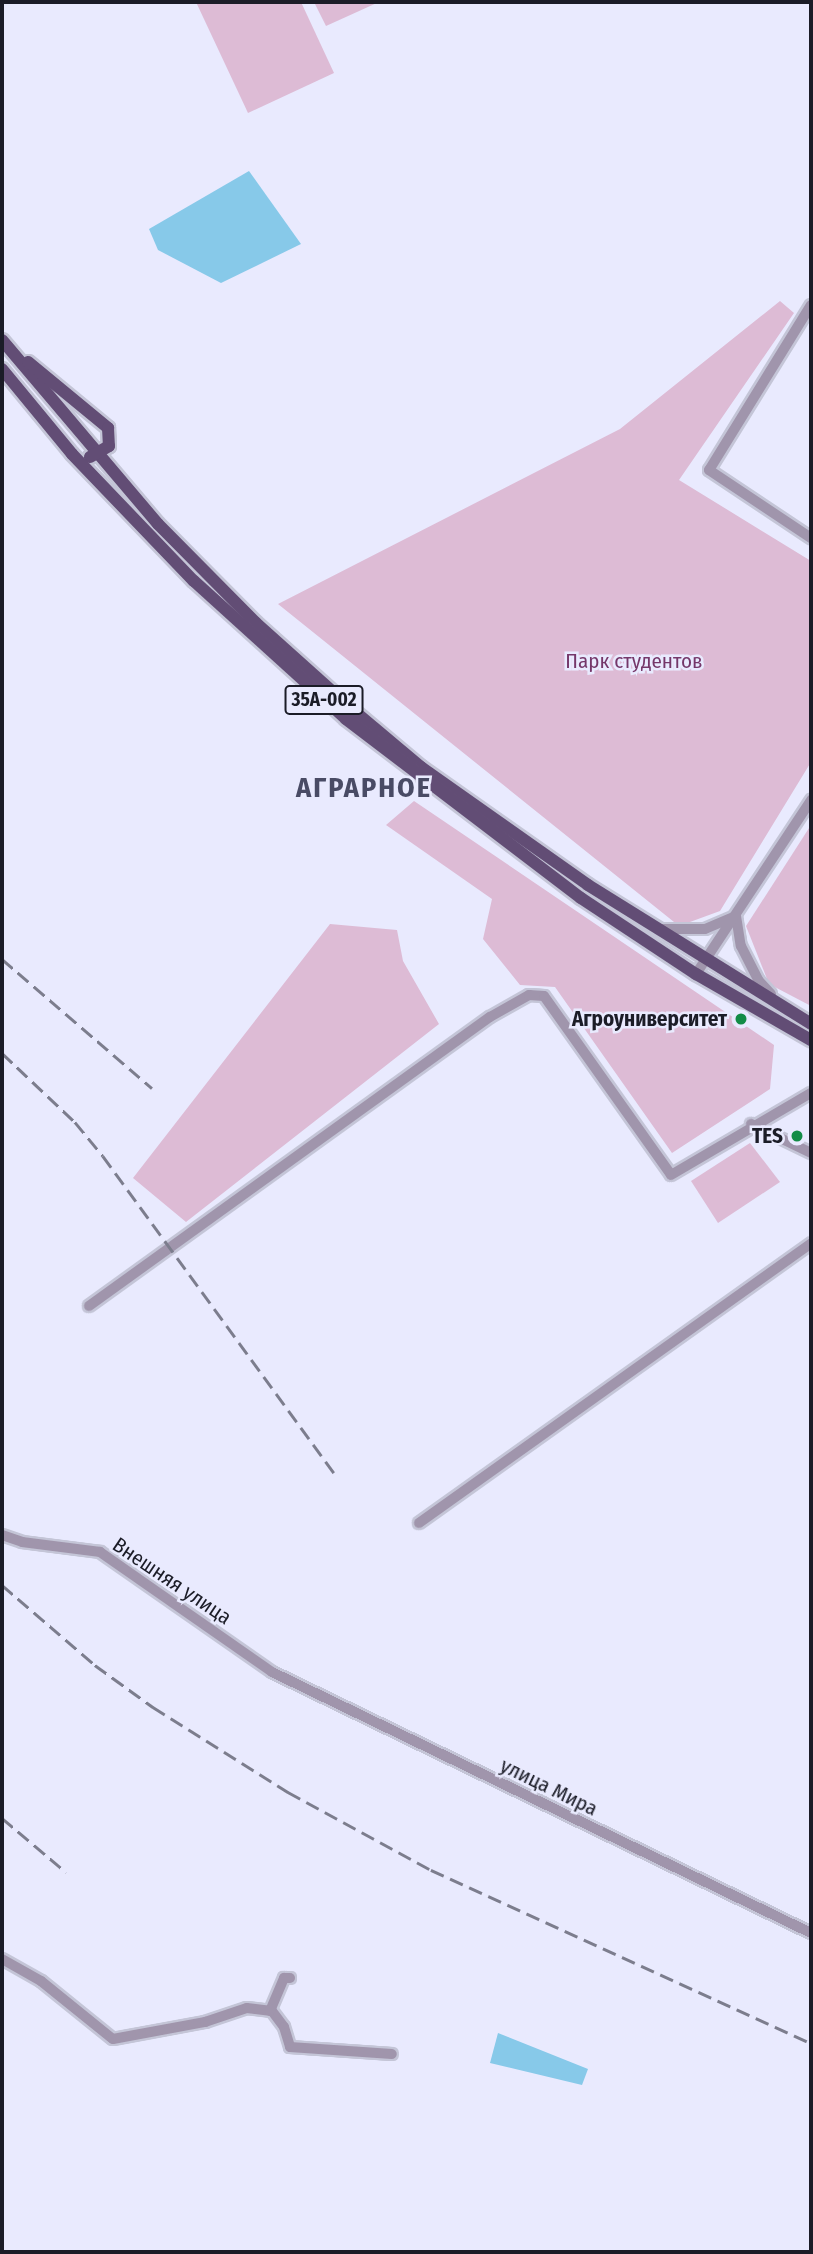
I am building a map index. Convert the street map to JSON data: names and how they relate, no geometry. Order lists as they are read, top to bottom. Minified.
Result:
{"streets":{"main road":["35А-002"],"street":["Внешняя улица","улица Мира"]},"crossings":[["Внешняя улица","улица Мира"]],"districts":["АГРАРНОЕ"],"parks":["Парк студентов"],"places":["Агроуниверситет","TES"]}
